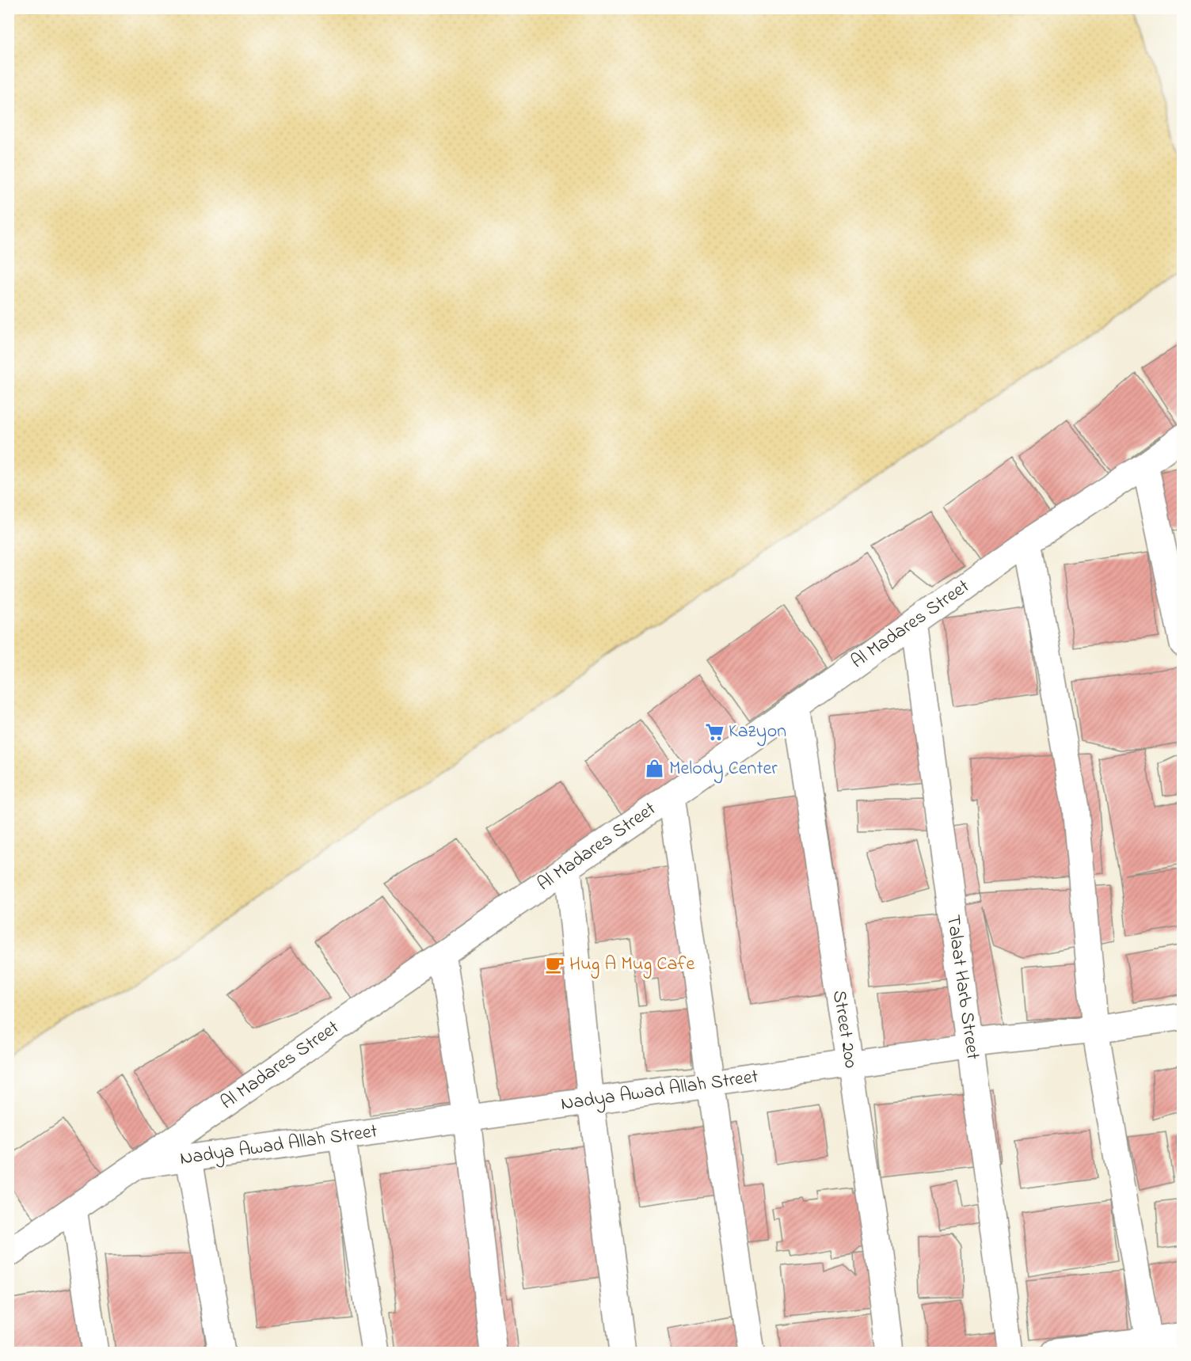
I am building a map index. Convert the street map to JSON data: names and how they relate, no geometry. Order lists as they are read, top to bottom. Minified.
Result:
{"streets":{"street":["Al Madares Street","Talaat Harb Street","Street 200","Nadya Awad Allah Street"]},"crossings":[["Al Madares Street","Talaat Harb Street"],["Al Madares Street","Street 200"],["Al Madares Street","Nadya Awad Allah Street"],["Talaat Harb Street","Nadya Awad Allah Street"],["Street 200","Nadya Awad Allah Street"]],"places":{"supermarket":["Kazyon"],"shop":["Melody Center"],"cafe":["Hug A Mug Cafe"]}}
